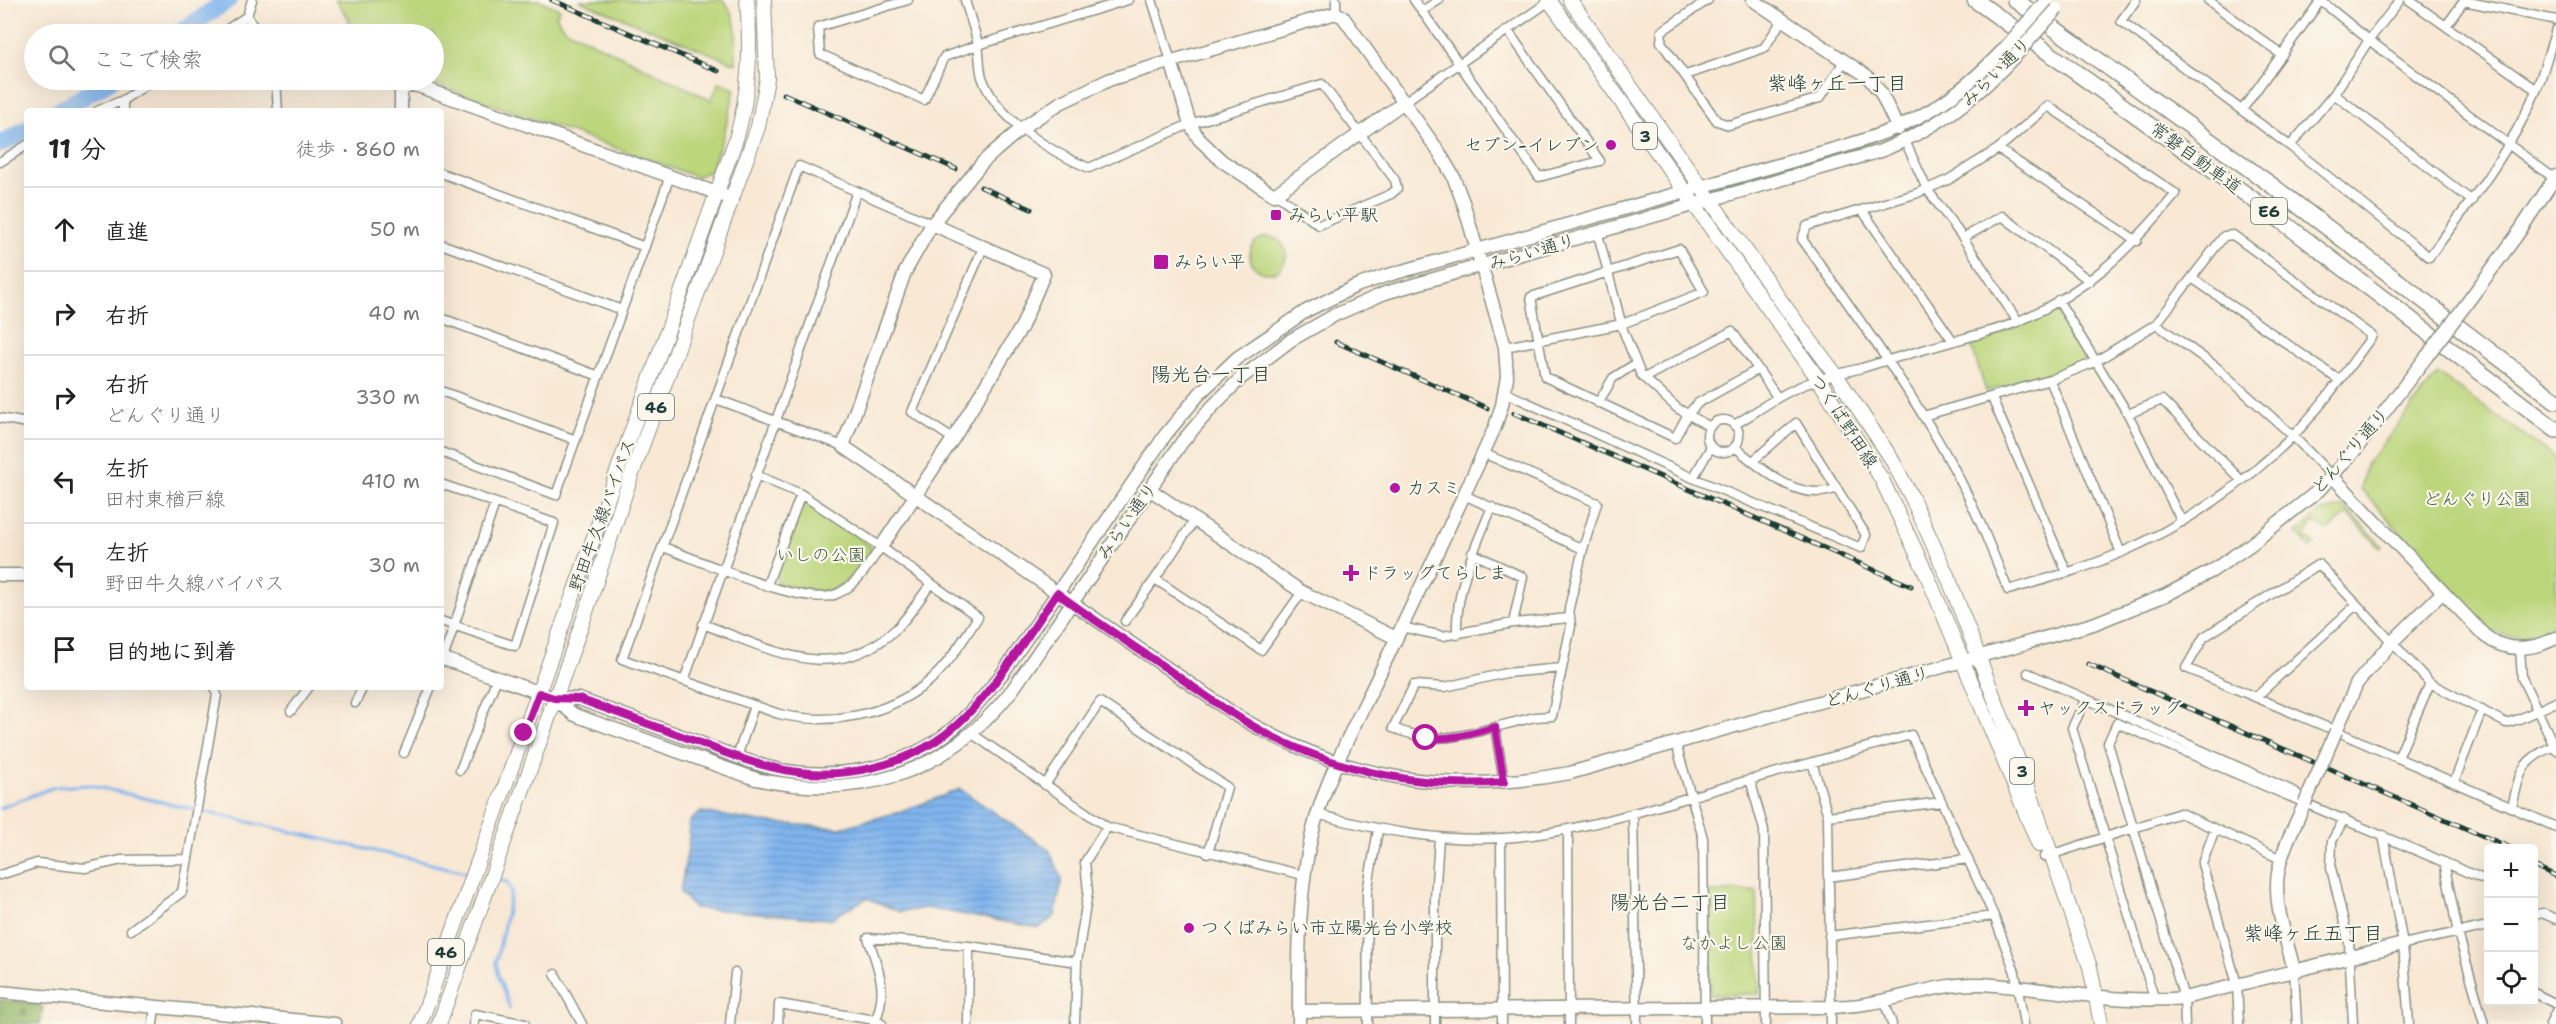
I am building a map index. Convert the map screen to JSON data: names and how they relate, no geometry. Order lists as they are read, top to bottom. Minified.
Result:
{"streets":{"highway":["常磐自動車道","E6"],"main road":["3","46","つくば野田線","野田牛久線バイパス"],"street":["みらい通り","どんぐり通り"]},"crossings":[["みらい通り","つくば野田線"],["みらい通り","どんぐり通り"],["みらい通り","野田牛久線バイパス"],["つくば野田線","どんぐり通り"]],"districts":["紫峰ヶ丘一丁目","陽光台一丁目","陽光台二丁目","紫峰ヶ丘五丁目"],"parks":["どんぐり公園","いしの公園","なかよし公園"],"places":{"other":["セブン-イレブン","カスミ","つくばみらい市立陽光台小学校"],"transit":["みらい平駅","みらい平"],"health":["ドラッグてらしま","ヤックスドラッグ"]},"page":{"search":"ここで検索","heading":["11 分","徒歩 · 860 m"],"list":[["直進","50 m"],["右折","40 m"],["右折","どんぐり通り","330 m"],["左折","田村東楢戸線","410 m"],["左折","野田牛久線バイパス","30 m"],"目的地に到着"],"map_buttons":["+","−"]}}
